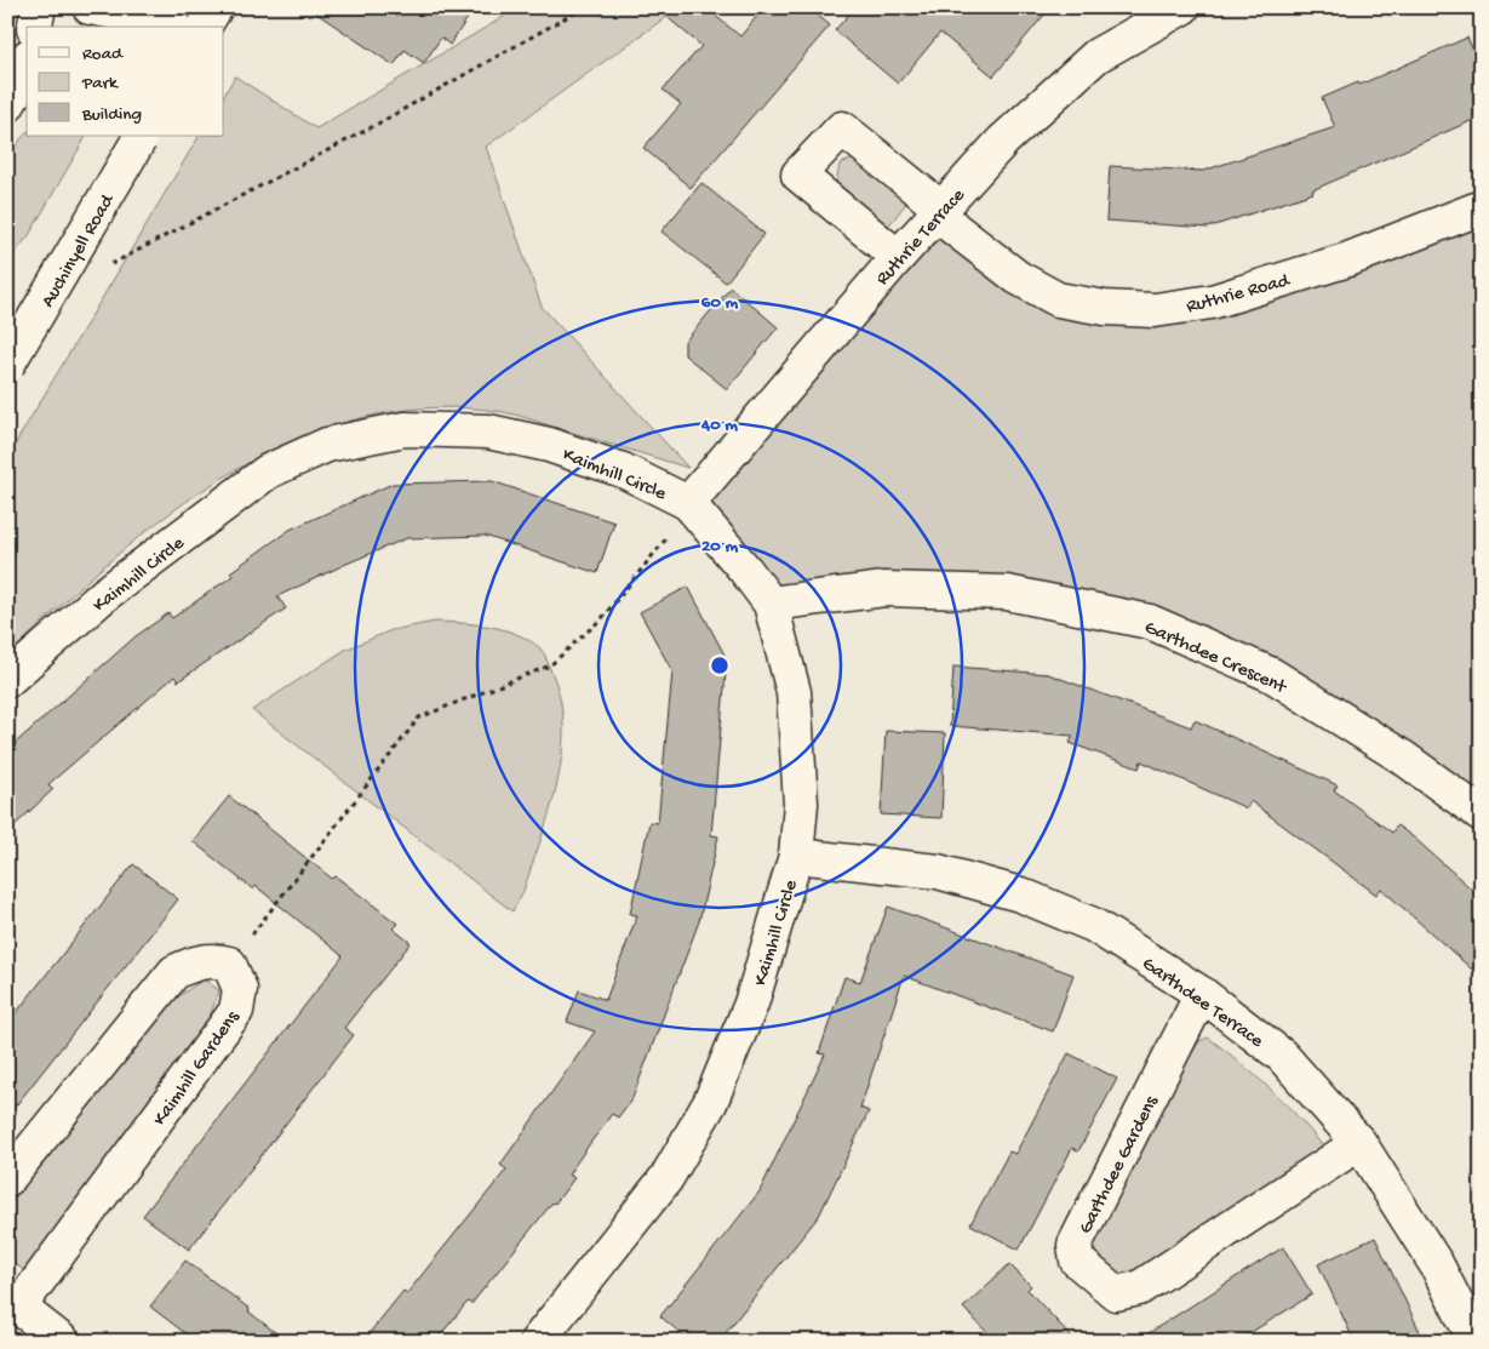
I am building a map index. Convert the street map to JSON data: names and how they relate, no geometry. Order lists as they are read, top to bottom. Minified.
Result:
{"streets":{"street":["Ruthrie Terrace","Auchinyell Road","Ruthrie Road","Kaimhill Circle","Garthdee Crescent","Garthdee Terrace","Kaimhill Gardens","Garthdee Gardens"]},"crossings":[["Ruthrie Terrace","Ruthrie Road"],["Ruthrie Terrace","Kaimhill Circle"],["Kaimhill Circle","Garthdee Crescent"],["Kaimhill Circle","Garthdee Terrace"],["Garthdee Terrace","Garthdee Gardens"]],"legend":["Road","Park","Building"],"rings":["60 m","40 m","20 m"]}
